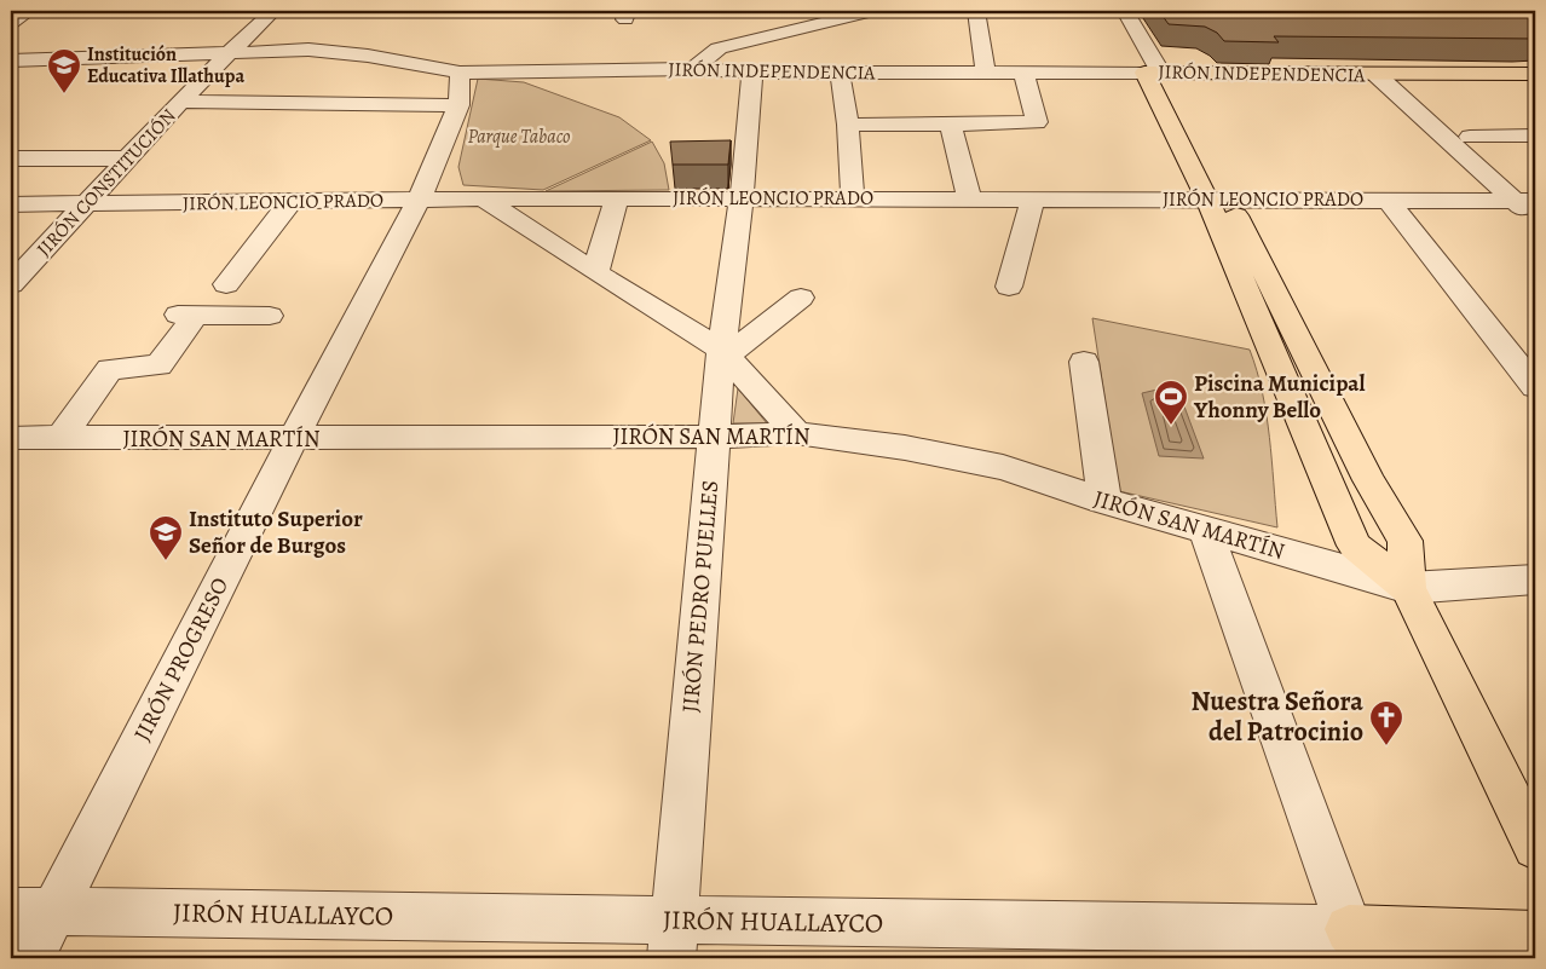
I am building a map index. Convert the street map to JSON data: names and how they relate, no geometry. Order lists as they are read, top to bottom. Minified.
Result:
{"streets":{"main road":["JIRÓN INDEPENDENCIA","JIRÓN HUALLAYCO"],"street":["JIRÓN CONSTITUCIÓN","JIRÓN LEONCIO PRADO","JIRÓN SAN MARTÍN","JIRÓN PEDRO PUELLES","JIRÓN PROGRESO"]},"crossings":[["JIRÓN INDEPENDENCIA","JIRÓN CONSTITUCIÓN"],["JIRÓN INDEPENDENCIA","JIRÓN PEDRO PUELLES"],["JIRÓN CONSTITUCIÓN","JIRÓN LEONCIO PRADO"],["JIRÓN LEONCIO PRADO","JIRÓN PEDRO PUELLES"],["JIRÓN LEONCIO PRADO","JIRÓN PROGRESO"],["JIRÓN SAN MARTÍN","JIRÓN PEDRO PUELLES"],["JIRÓN SAN MARTÍN","JIRÓN PROGRESO"],["JIRÓN PEDRO PUELLES","JIRÓN HUALLAYCO"],["JIRÓN PROGRESO","JIRÓN HUALLAYCO"]],"parks":["Parque Tabaco"],"places":{"school or university":["Institución Educativa Illathupa","Instituto Superior Señor de Burgos"],"sports":["Piscina Municipal Yhonny Bello"],"church":["Nuestra Señora del Patrocinio"]}}
